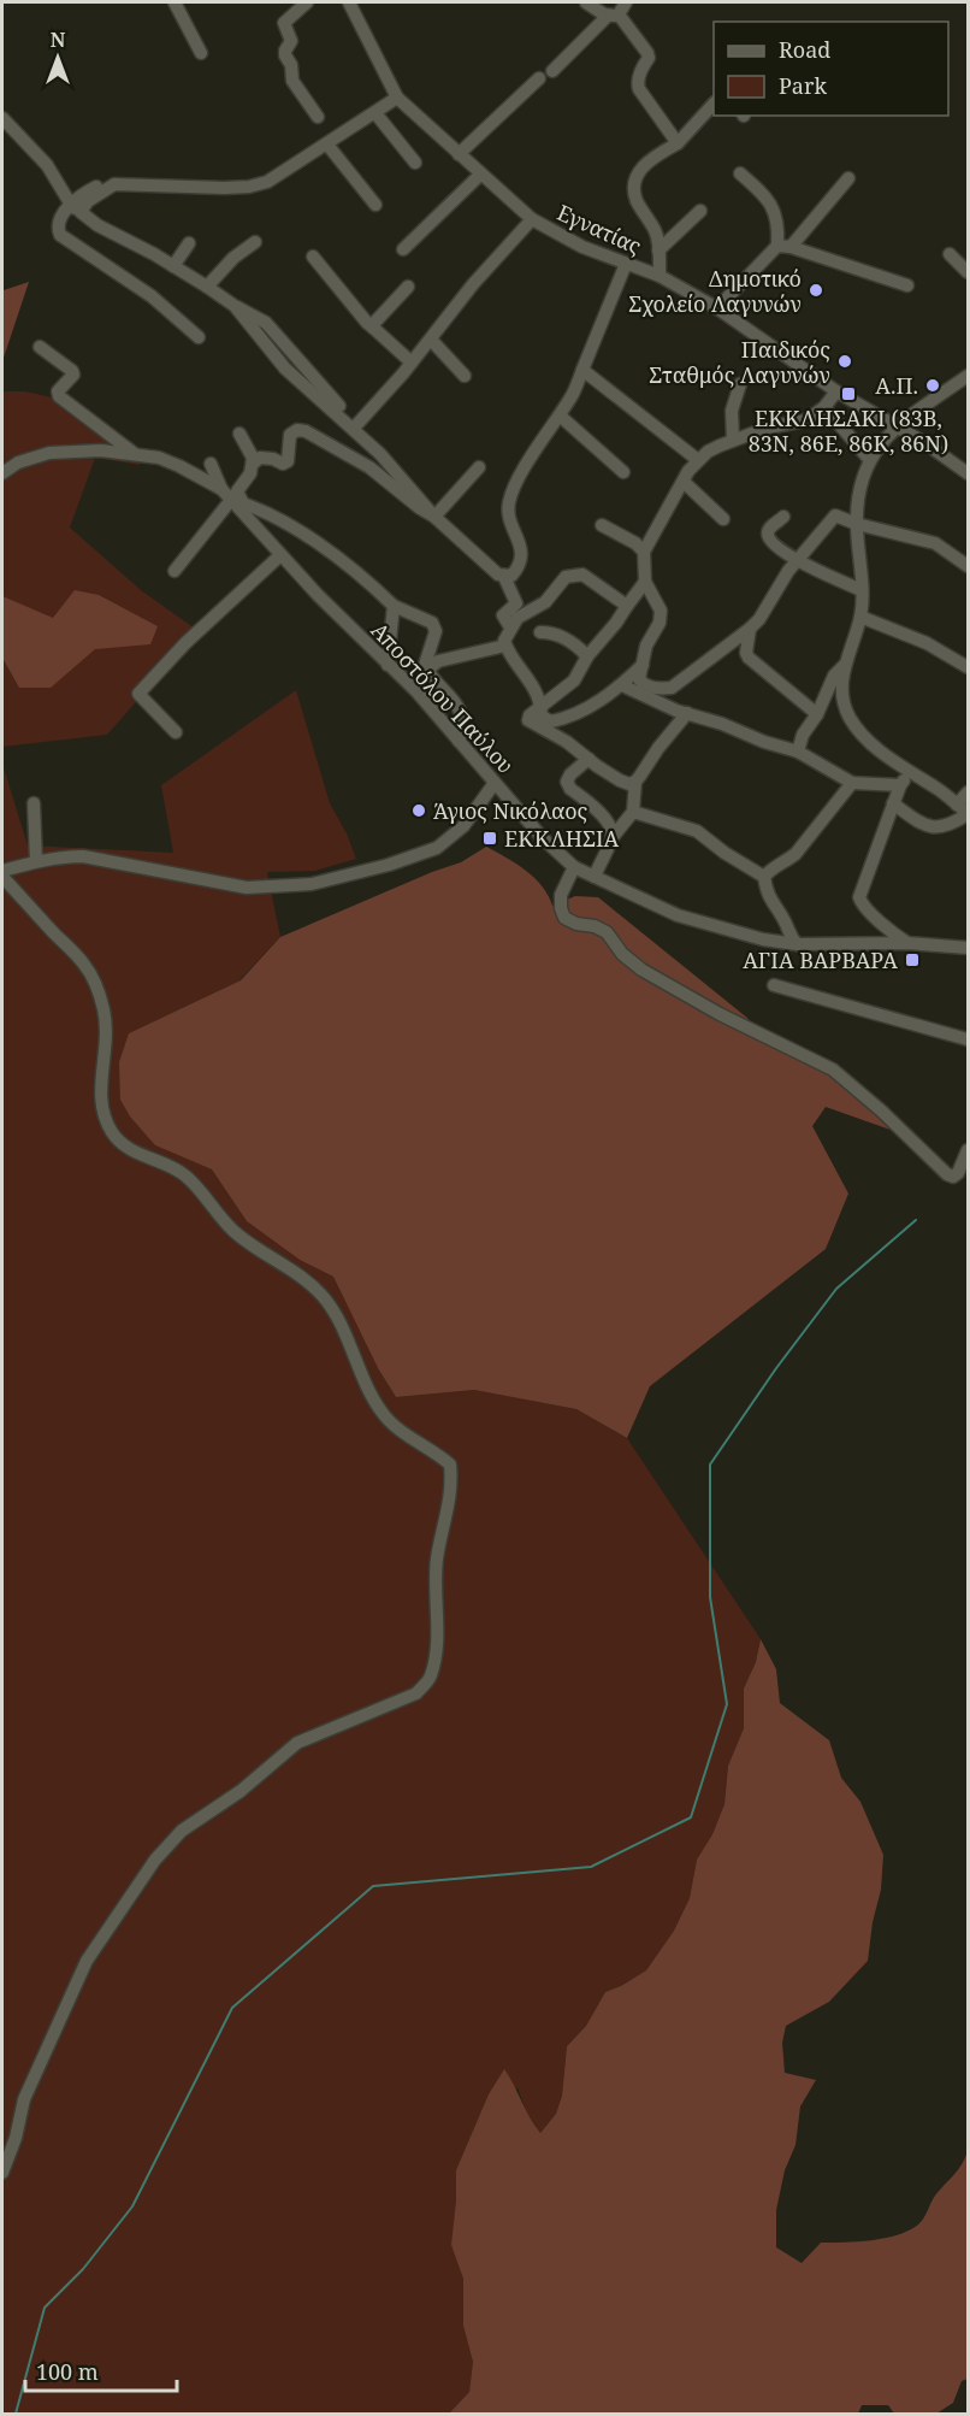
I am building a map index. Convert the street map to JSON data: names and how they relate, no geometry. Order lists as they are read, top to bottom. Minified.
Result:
{"streets":{"street":["Εγνατίας","Αποστόλου Παύλου"]},"places":{"other":["Δημοτικό Σχολείο Λαγυνών","Παιδικός Σταθμός Λαγυνών","Α.Π.","Άγιος Νικόλαος"],"transit":["ΕΚΚΛΗΣΑΚΙ (83Β, 83Ν, 86Ε, 86Κ, 86Ν)","ΕΚΚΛΗΣΙΑ","ΑΓΙΑ ΒΑΡΒΑΡΑ"]},"legend":["Road","Park"],"scale_bar":"100 m","north":"top"}
